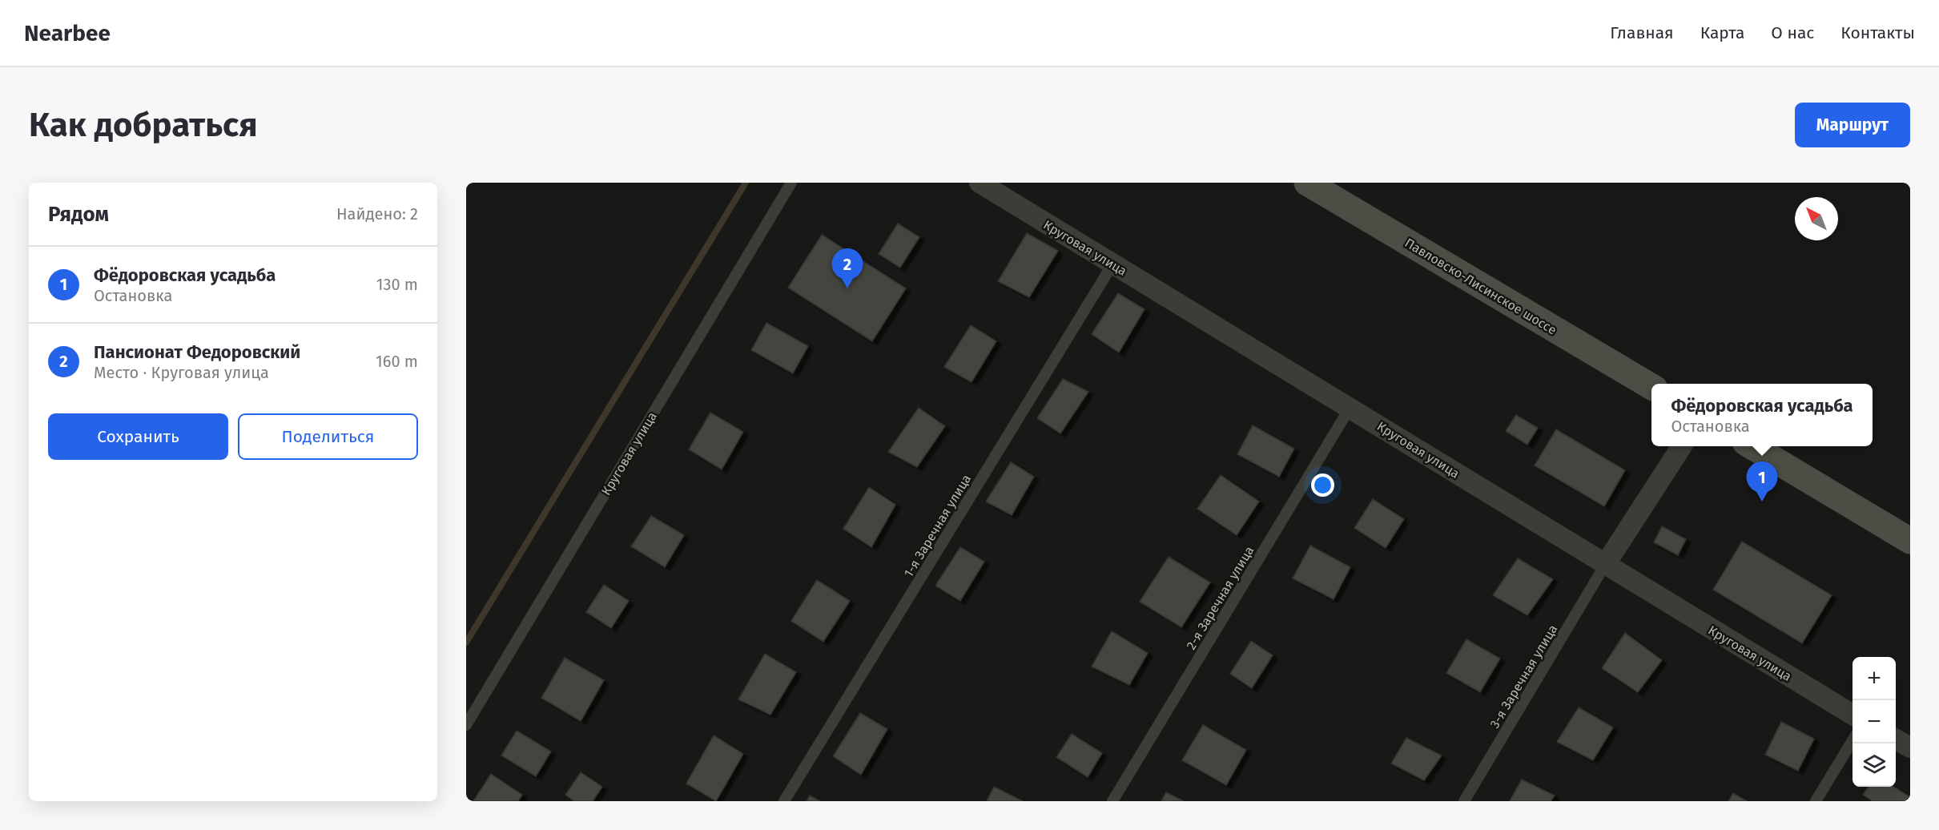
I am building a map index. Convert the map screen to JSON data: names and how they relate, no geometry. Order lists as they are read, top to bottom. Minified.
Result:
{"streets":{"main road":["Павловско-Лисинское шоссе"],"street":["Круговая улица"],"lane":["1-я Заречная улица","2-я Заречная улица","3-я Заречная улица"]},"crossings":[["Круговая улица","1-я Заречная улица"],["Круговая улица","2-я Заречная улица"],["Круговая улица","3-я Заречная улица"]],"north":"top left","page":{"header":"Nearbee","nav":["Главная","Карта","О нас","Контакты"],"buttons":["Маршрут",["Сохранить","Поделиться"]],"title":"Как добраться","heading":["Рядом","Найдено: 2"],"list":[{"mark":"1","name":"Фёдоровская усадьба","note":"Остановка","value":"130 m"},{"mark":"2","name":"Пансионат Федоровский","note":"Место · Круговая улица","value":"160 m"}],"pins":["2","1"],"popup":["Фёдоровская усадьба","Остановка"],"map_buttons":["+","−"]}}
